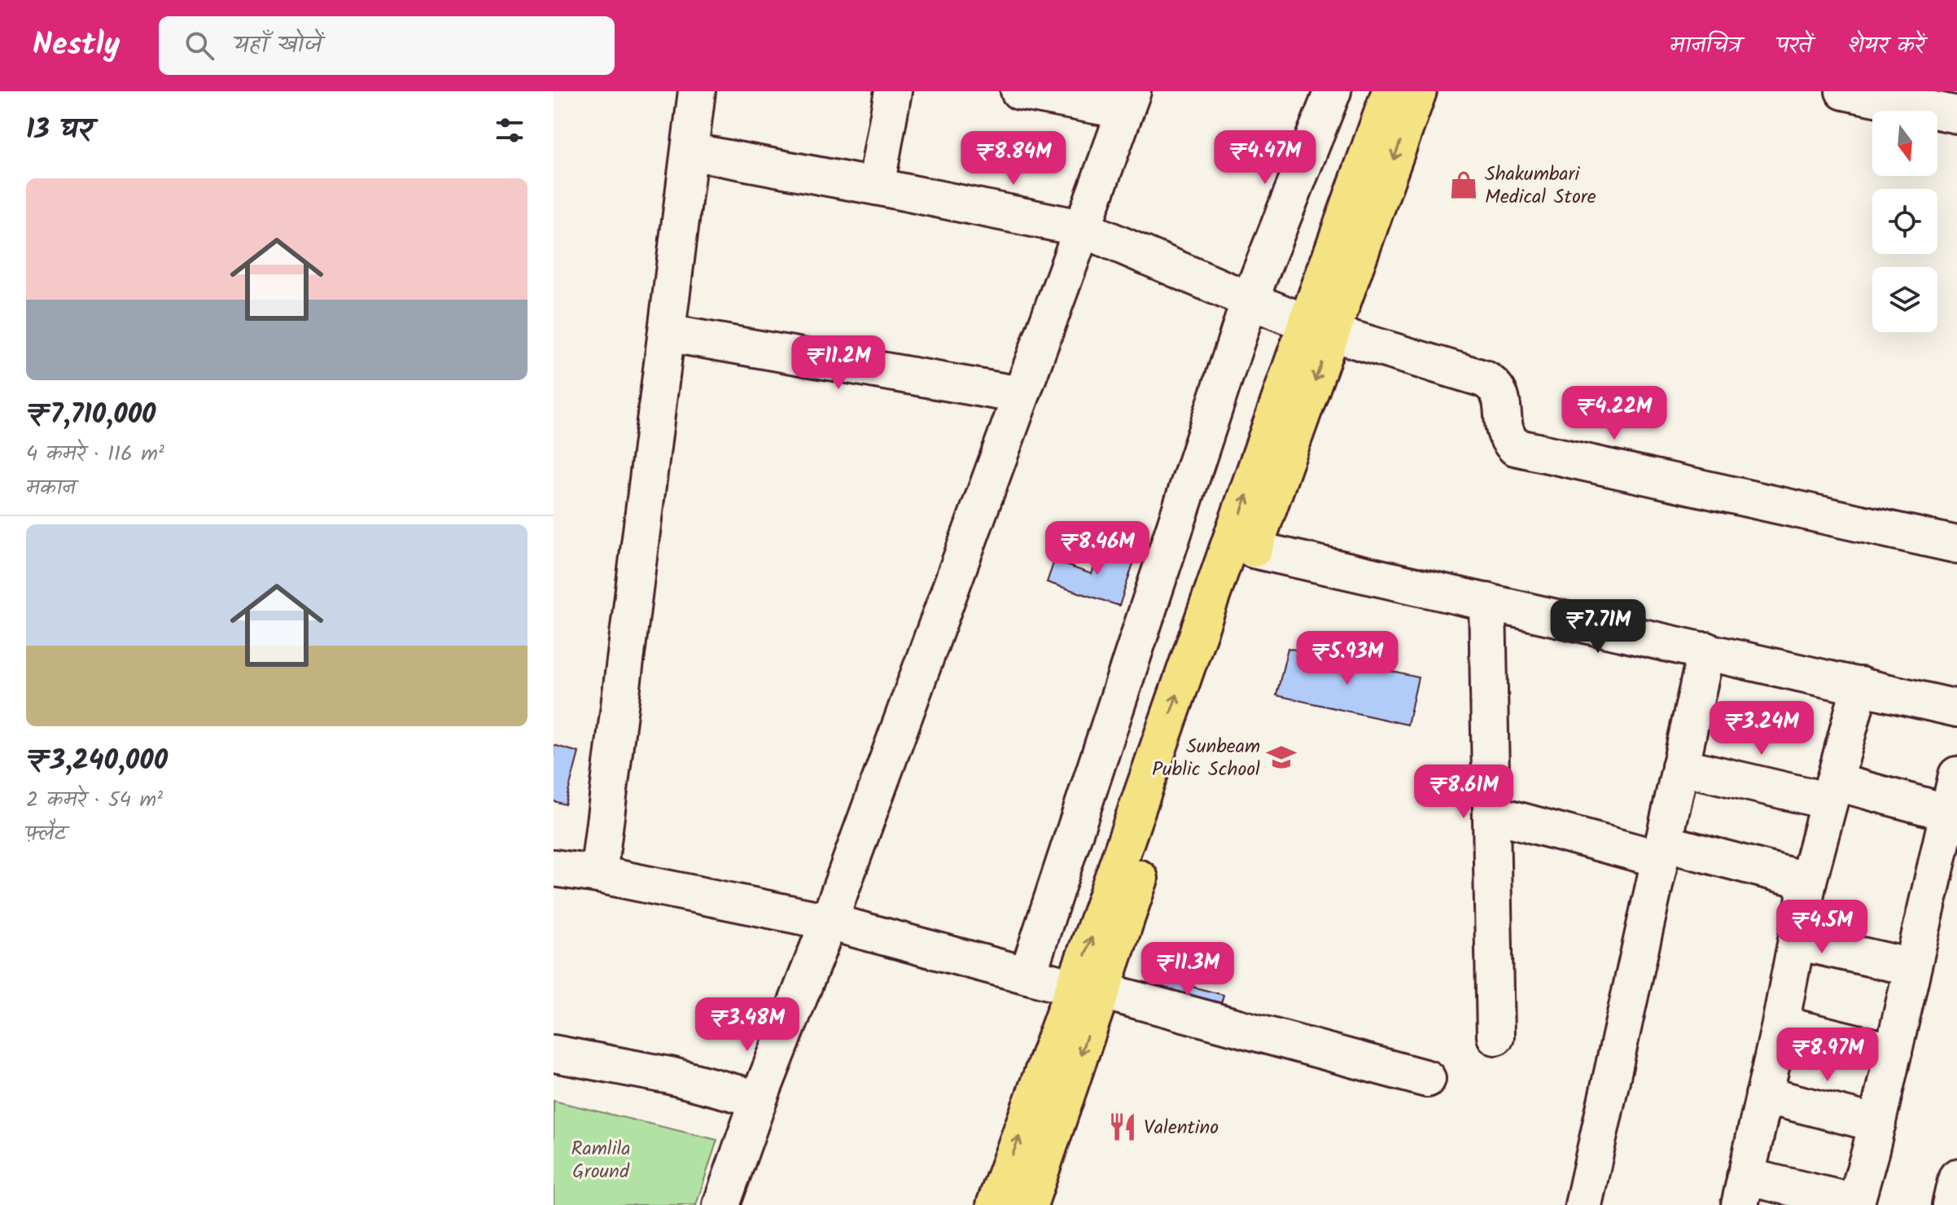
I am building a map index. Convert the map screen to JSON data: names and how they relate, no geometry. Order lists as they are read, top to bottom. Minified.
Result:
{"parks":["Ramlila Ground"],"places":{"shop":["Shakumbari Medical Store"],"school or university":["Sunbeam Public School"],"restaurant":["Valentino"]},"north":"bottom","page":{"header":"Nestly","search":"यहाँ खोजें","nav":["मानचित्र","परतें","शेयर करें"],"heading":"13 घर","price":["₹4.47M","₹8.84M","₹11.2M","₹4.22M","₹8.46M","₹7.71M","₹5.93M","₹3.24M","₹8.61M","₹4.5M","₹11.3M","₹3.48M","₹8.97M"],"list":[{"name":"₹7,710,000","note":"4 कमरे · 116 m² · मकान"},{"name":"₹3,240,000","note":"2 कमरे · 54 m² · फ़्लैट"}]}}
